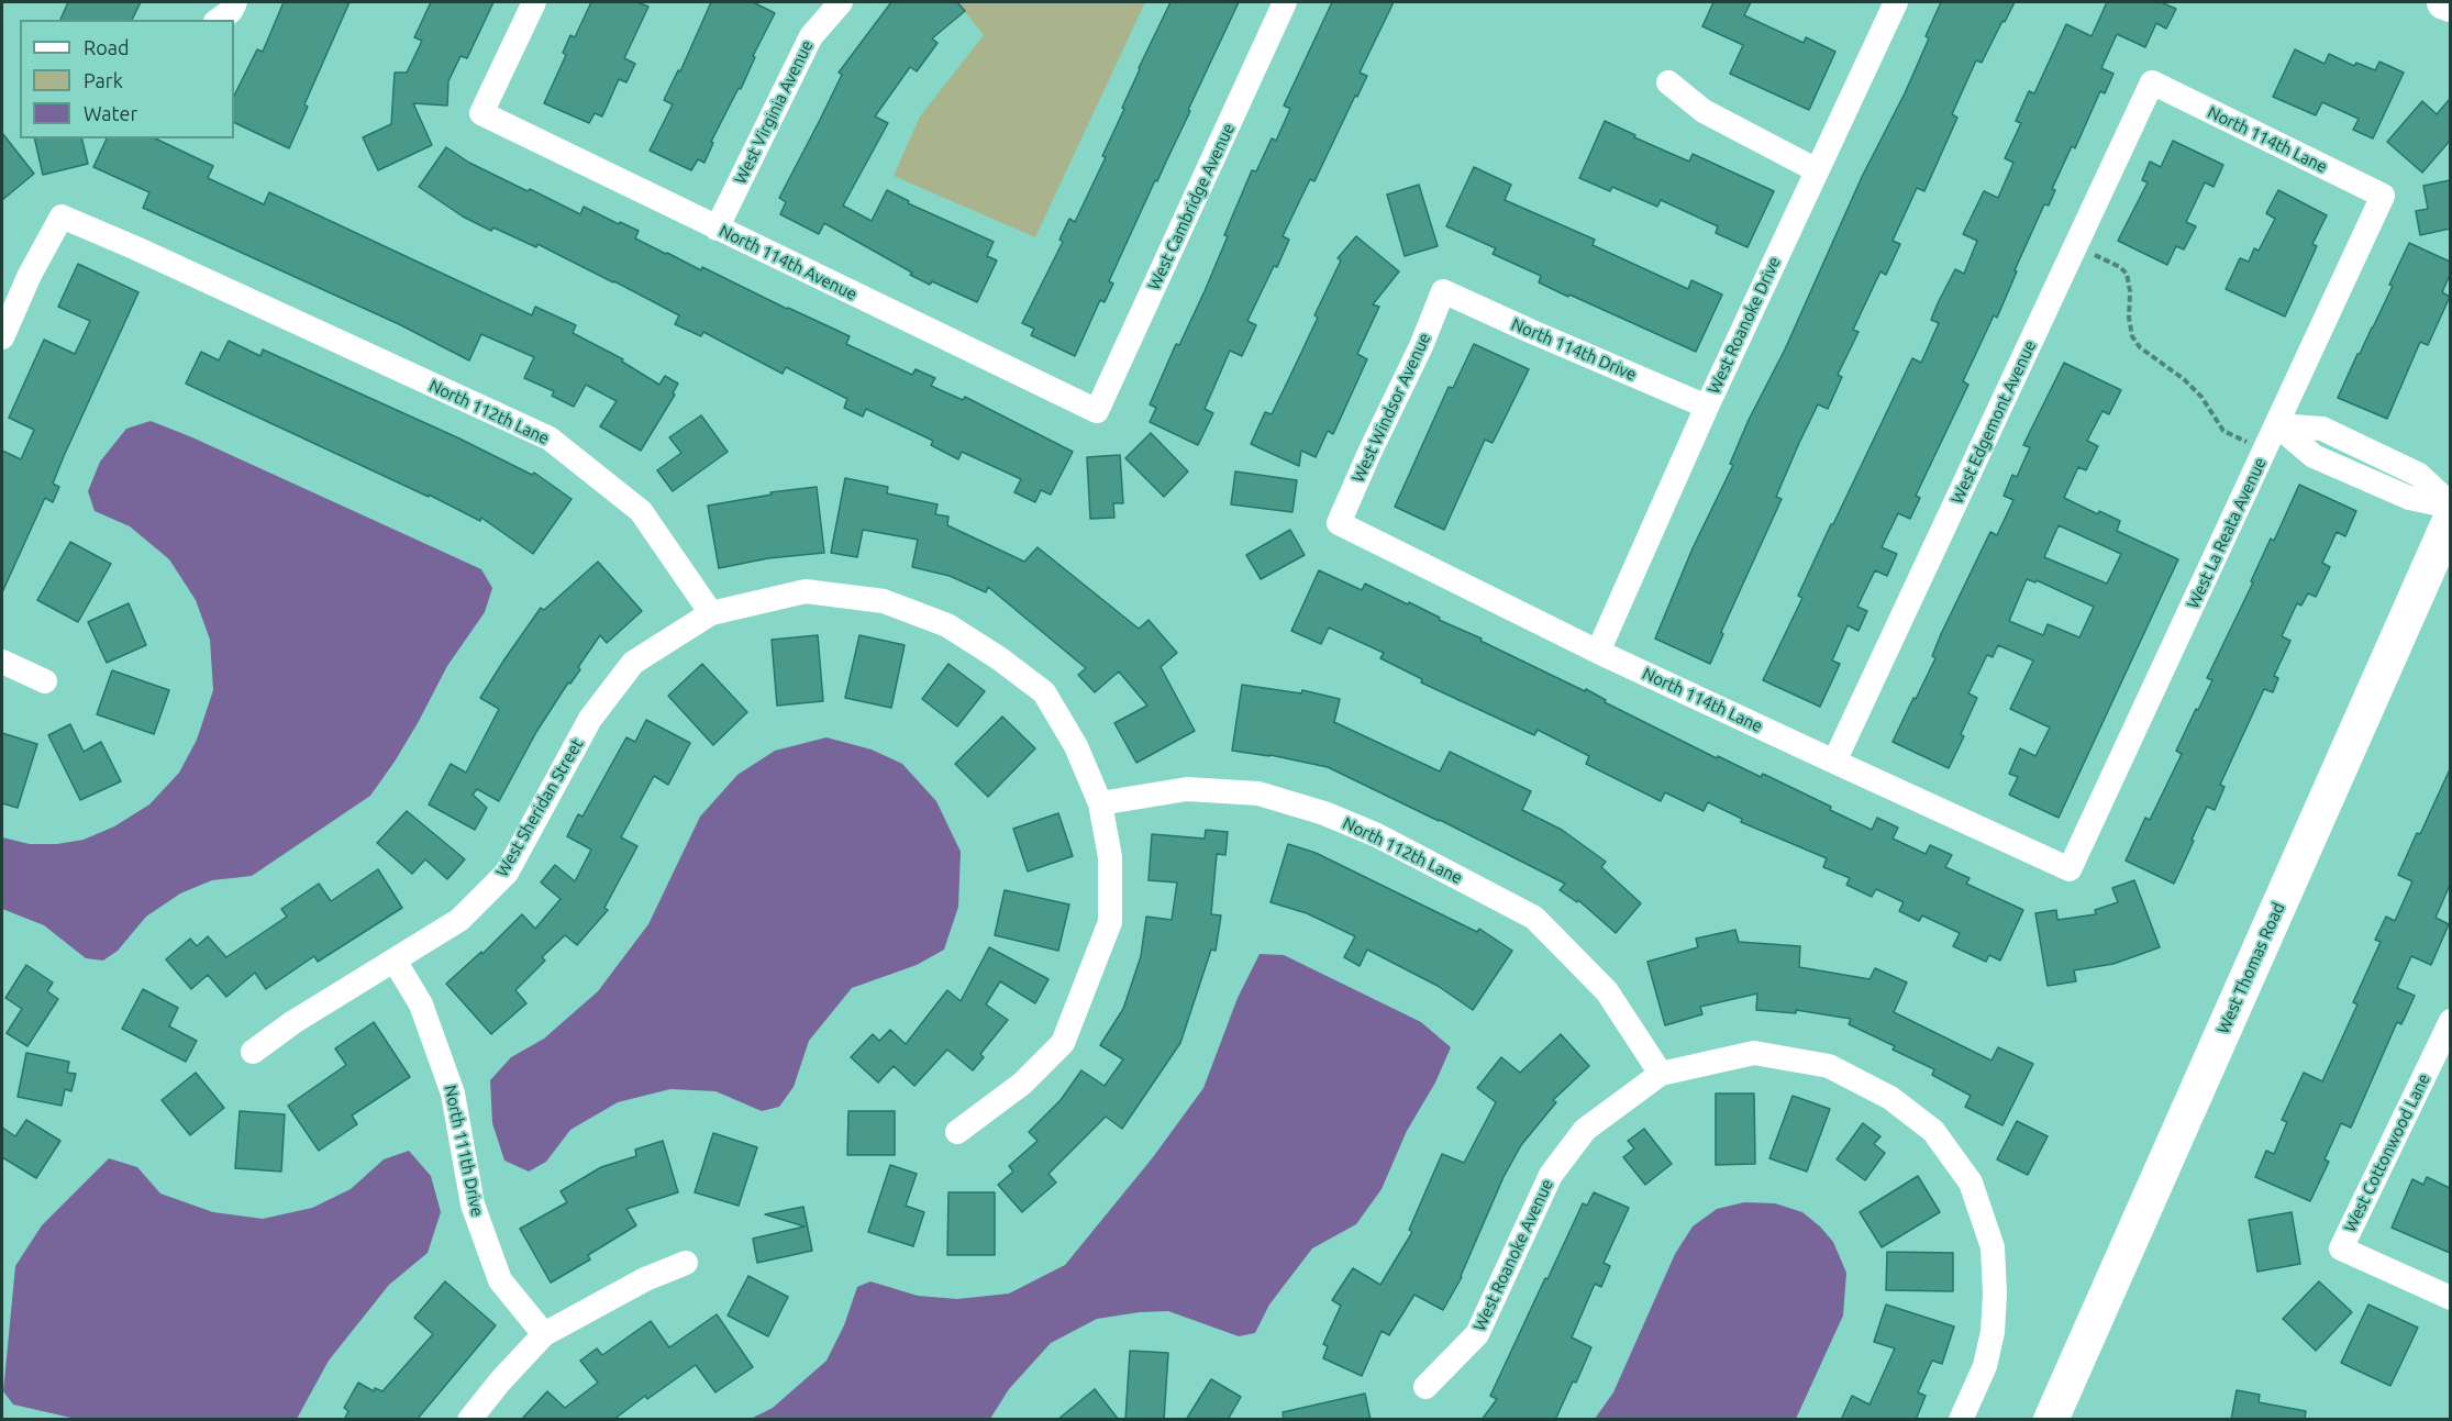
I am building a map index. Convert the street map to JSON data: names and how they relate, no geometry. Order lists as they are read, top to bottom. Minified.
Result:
{"streets":{"main road":["West Thomas Road"],"street":["West Virginia Avenue","North 114th Lane","West Cambridge Avenue","North 114th Avenue","West Roanoke Drive","North 114th Drive","West Windsor Avenue","North 112th Lane","West Edgemont Avenue","West La Reata Avenue","West Sheridan Street","North 111th Drive","West Cottonwood Lane","West Roanoke Avenue"]},"crossings":[["West Virginia Avenue","North 114th Avenue"],["North 114th Lane","West Roanoke Drive"],["North 114th Lane","West Windsor Avenue"],["North 114th Lane","West Edgemont Avenue"],["North 114th Lane","West La Reata Avenue"],["West Cambridge Avenue","North 114th Avenue"],["West Roanoke Drive","North 114th Drive"],["North 114th Drive","West Windsor Avenue"],["North 112th Lane","West Sheridan Street"],["North 112th Lane","West Roanoke Avenue"],["West Sheridan Street","North 111th Drive"]],"legend":["Road","Park","Water"]}
